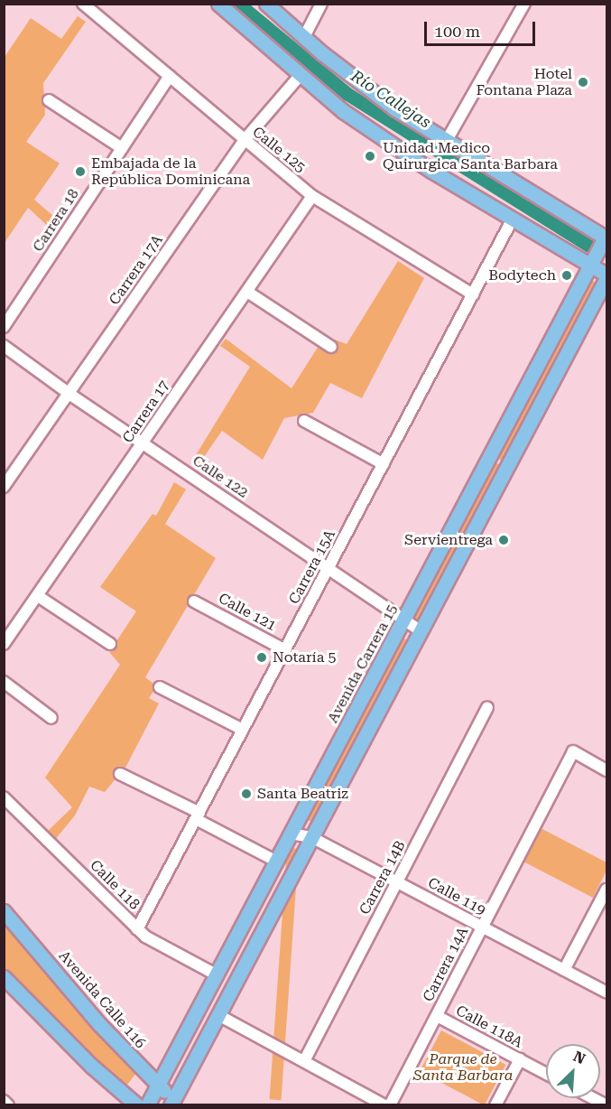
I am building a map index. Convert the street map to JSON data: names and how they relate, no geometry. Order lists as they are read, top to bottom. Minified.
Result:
{"streets":{"main road":["Avenida Carrera 15","Avenida Calle 116"],"street":["Calle 125","Carrera 18","Carrera 17A","Carrera 17","Calle 122","Carrera 15A","Calle 121","Carrera 14B","Calle 118","Calle 119","Carrera 14A","Calle 118A"]},"crossings":[["Calle 125","Carrera 18"],["Calle 125","Carrera 17A"],["Calle 125","Carrera 17"],["Calle 125","Carrera 15A"],["Carrera 17A","Calle 122"],["Carrera 17","Calle 122"],["Calle 122","Carrera 15A"],["Calle 122","Avenida Carrera 15"],["Carrera 15A","Calle 121"],["Carrera 15A","Calle 118"],["Avenida Carrera 15","Calle 118"],["Avenida Carrera 15","Calle 119"],["Avenida Carrera 15","Avenida Calle 116"],["Carrera 14B","Calle 119"],["Calle 119","Carrera 14A"],["Carrera 14A","Calle 118A"]],"water":["Río Callejas"],"parks":["Parque de Santa Barbara"],"places":["Hotel Fontana Plaza","Unidad Medico Quirurgica Santa Barbara","Embajada de la República Dominicana","Bodytech","Servientrega","Notaría 5","Santa Beatriz"],"scale_bar":"100 m","north":"top right"}
